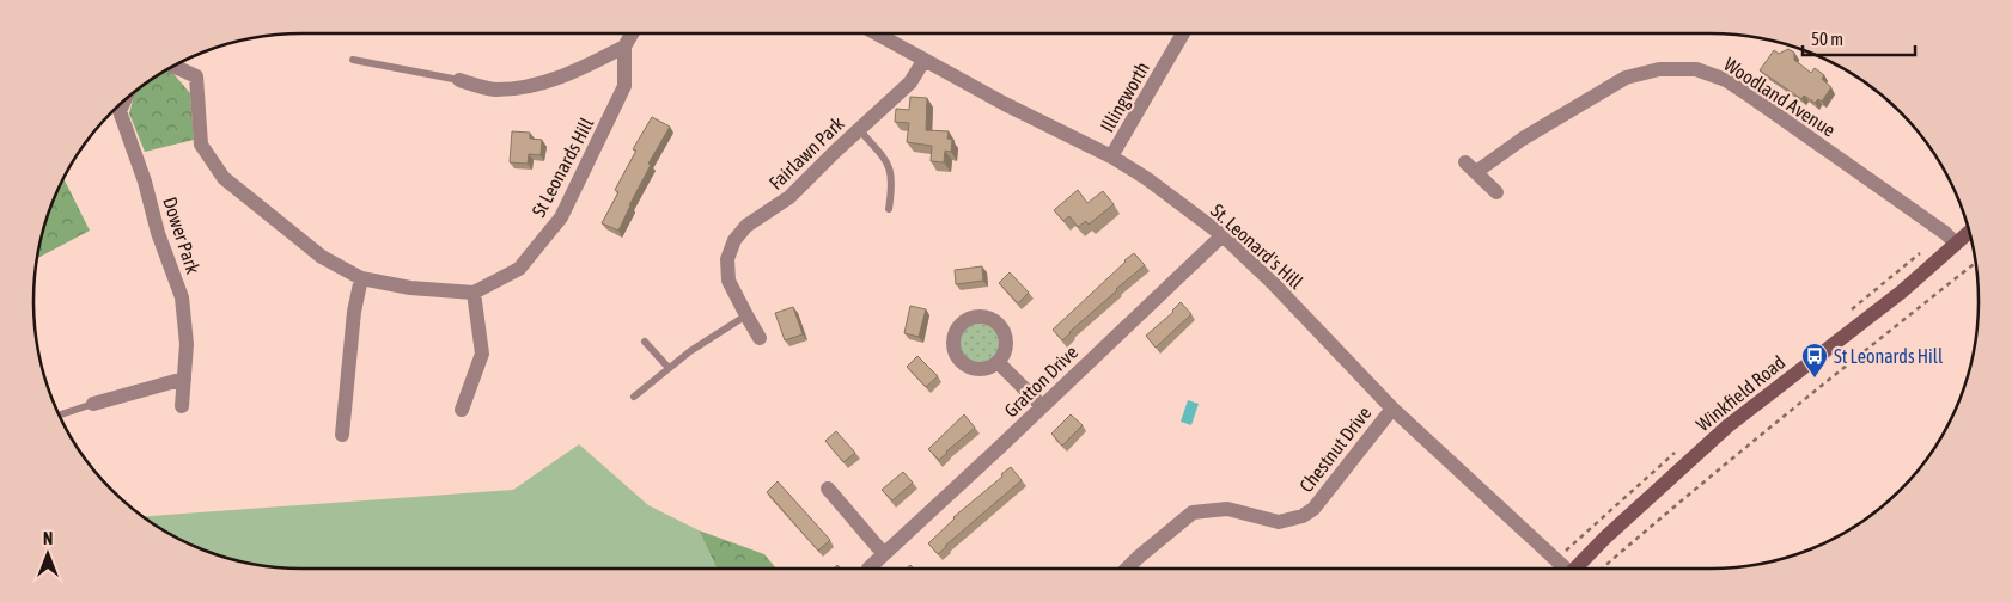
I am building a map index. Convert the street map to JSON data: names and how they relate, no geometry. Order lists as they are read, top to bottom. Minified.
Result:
{"streets":{"main road":["Winkfield Road"],"street":["Illingworth","Woodland Avenue","Fairlawn Park","St Leonards Hill","Dower Park","St. Leonard's Hill","Gratton Drive","Chestnut Drive"]},"crossings":[["Illingworth","St. Leonard's Hill"],["Woodland Avenue","Winkfield Road"],["Fairlawn Park","St. Leonard's Hill"],["St. Leonard's Hill","Gratton Drive"],["St. Leonard's Hill","Chestnut Drive"]],"places":{"bus stop":["St Leonards Hill"]},"scale_bar":"50 m","north":"top"}
